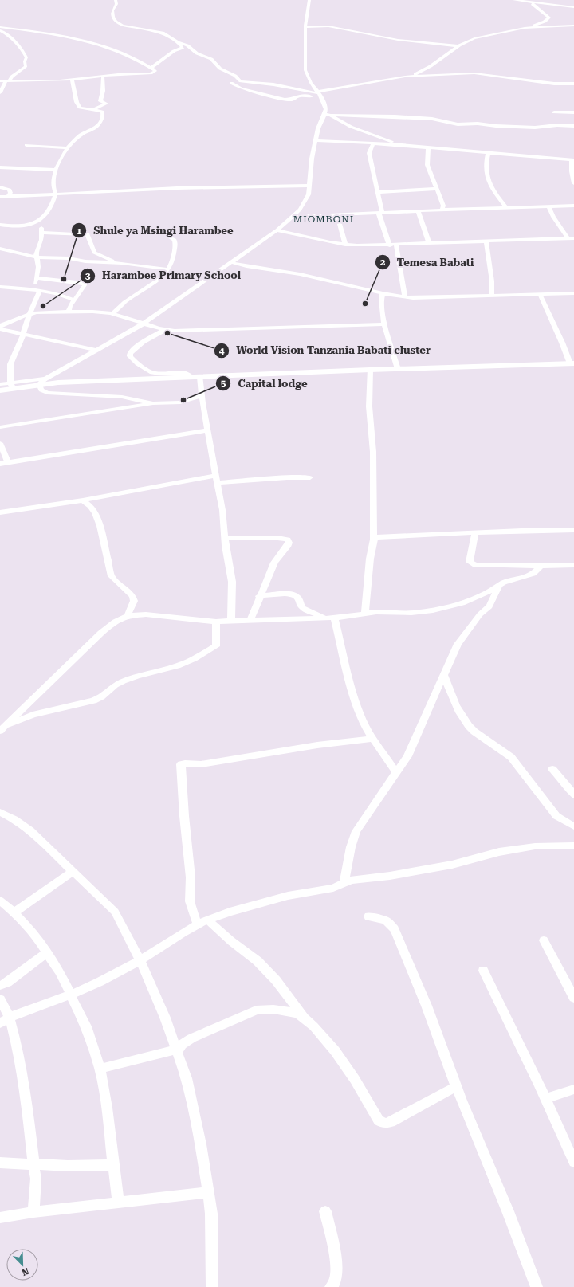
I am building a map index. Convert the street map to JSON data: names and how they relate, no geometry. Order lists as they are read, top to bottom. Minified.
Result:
{"districts":["MIOMBONI"],"places":["Shule ya Msingi Harambee","Temesa Babati","Harambee Primary School","World Vision Tanzania Babati cluster","Capital lodge"],"north":"bottom right"}
